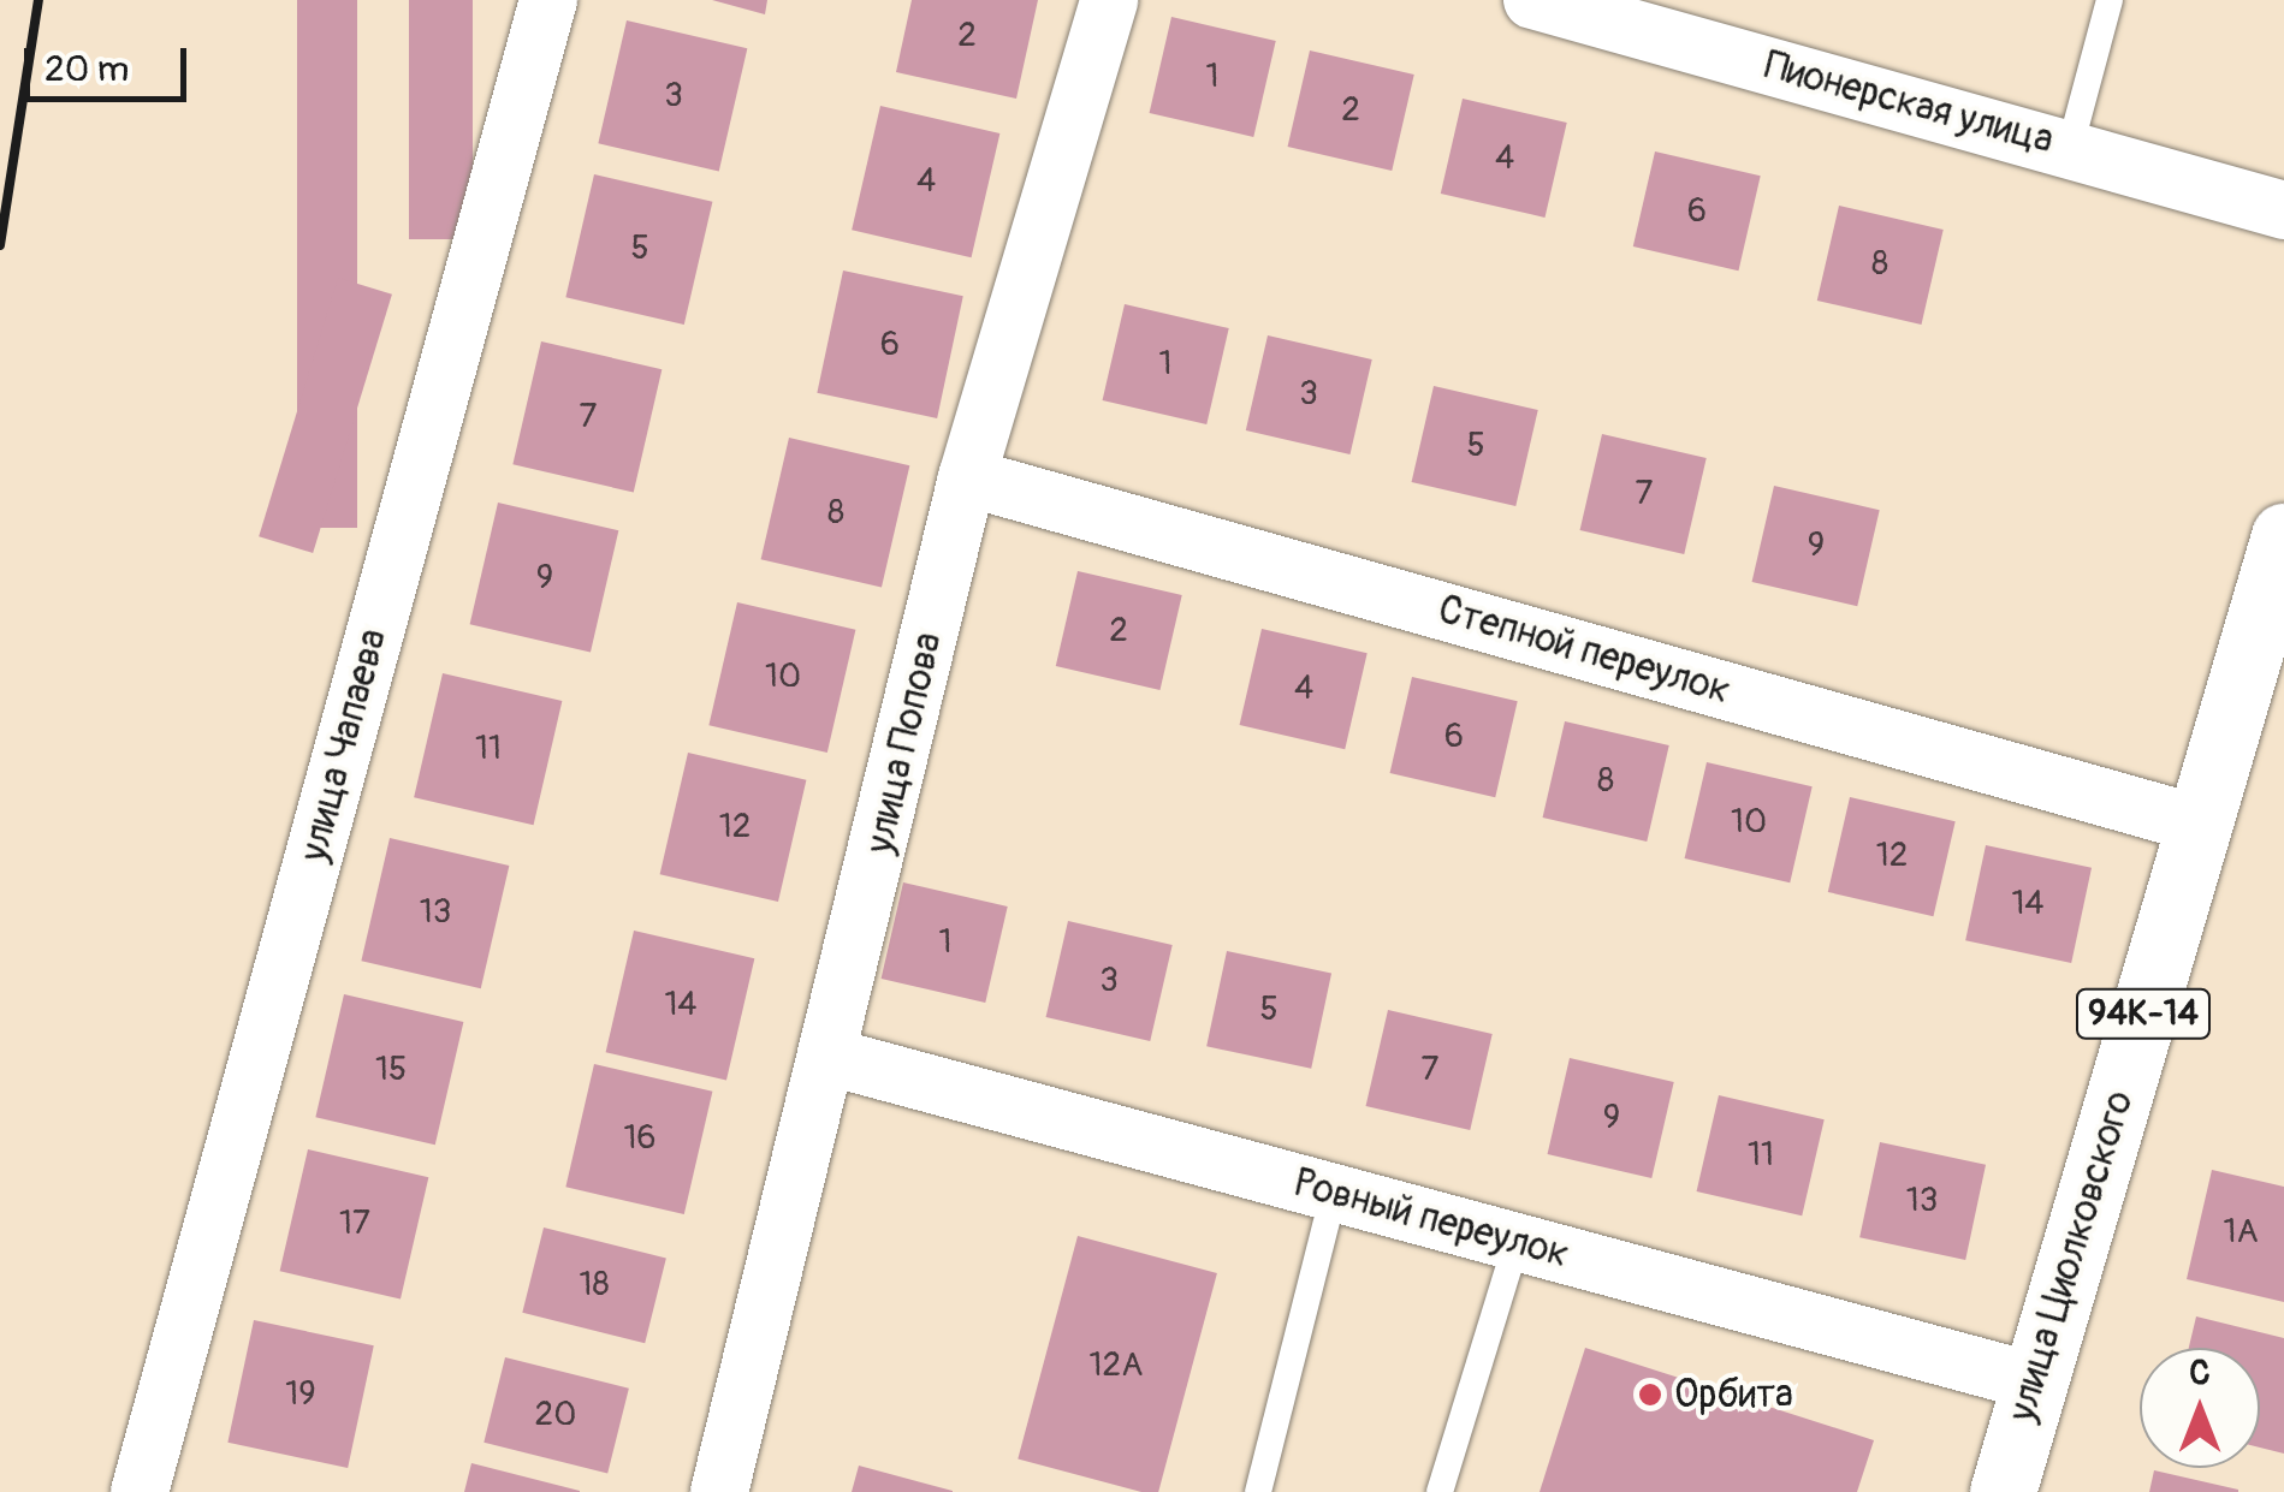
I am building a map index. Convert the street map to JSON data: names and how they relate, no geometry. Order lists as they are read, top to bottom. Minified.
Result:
{"streets":{"main road":["94К-14","улица Циолковского"],"street":["Пионерская улица","Степной переулок","улица Попова","улица Чапаева","Ровный переулок"]},"crossings":[["Степной переулок","улица Попова"],["Степной переулок","улица Циолковского"],["улица Попова","Ровный переулок"],["Ровный переулок","улица Циолковского"]],"places":["Орбита"],"house_numbers":["2","1","3","2","4","4","6","5","8","6","1","3","7","5","7","8","9","9","2","10","4","6","11","8","10","12","12","14","13","1","3","14","5","15","7","9","16","11","13","17","1А","18","12А","19","20"],"scale_bar":"20 m","north":"top"}
